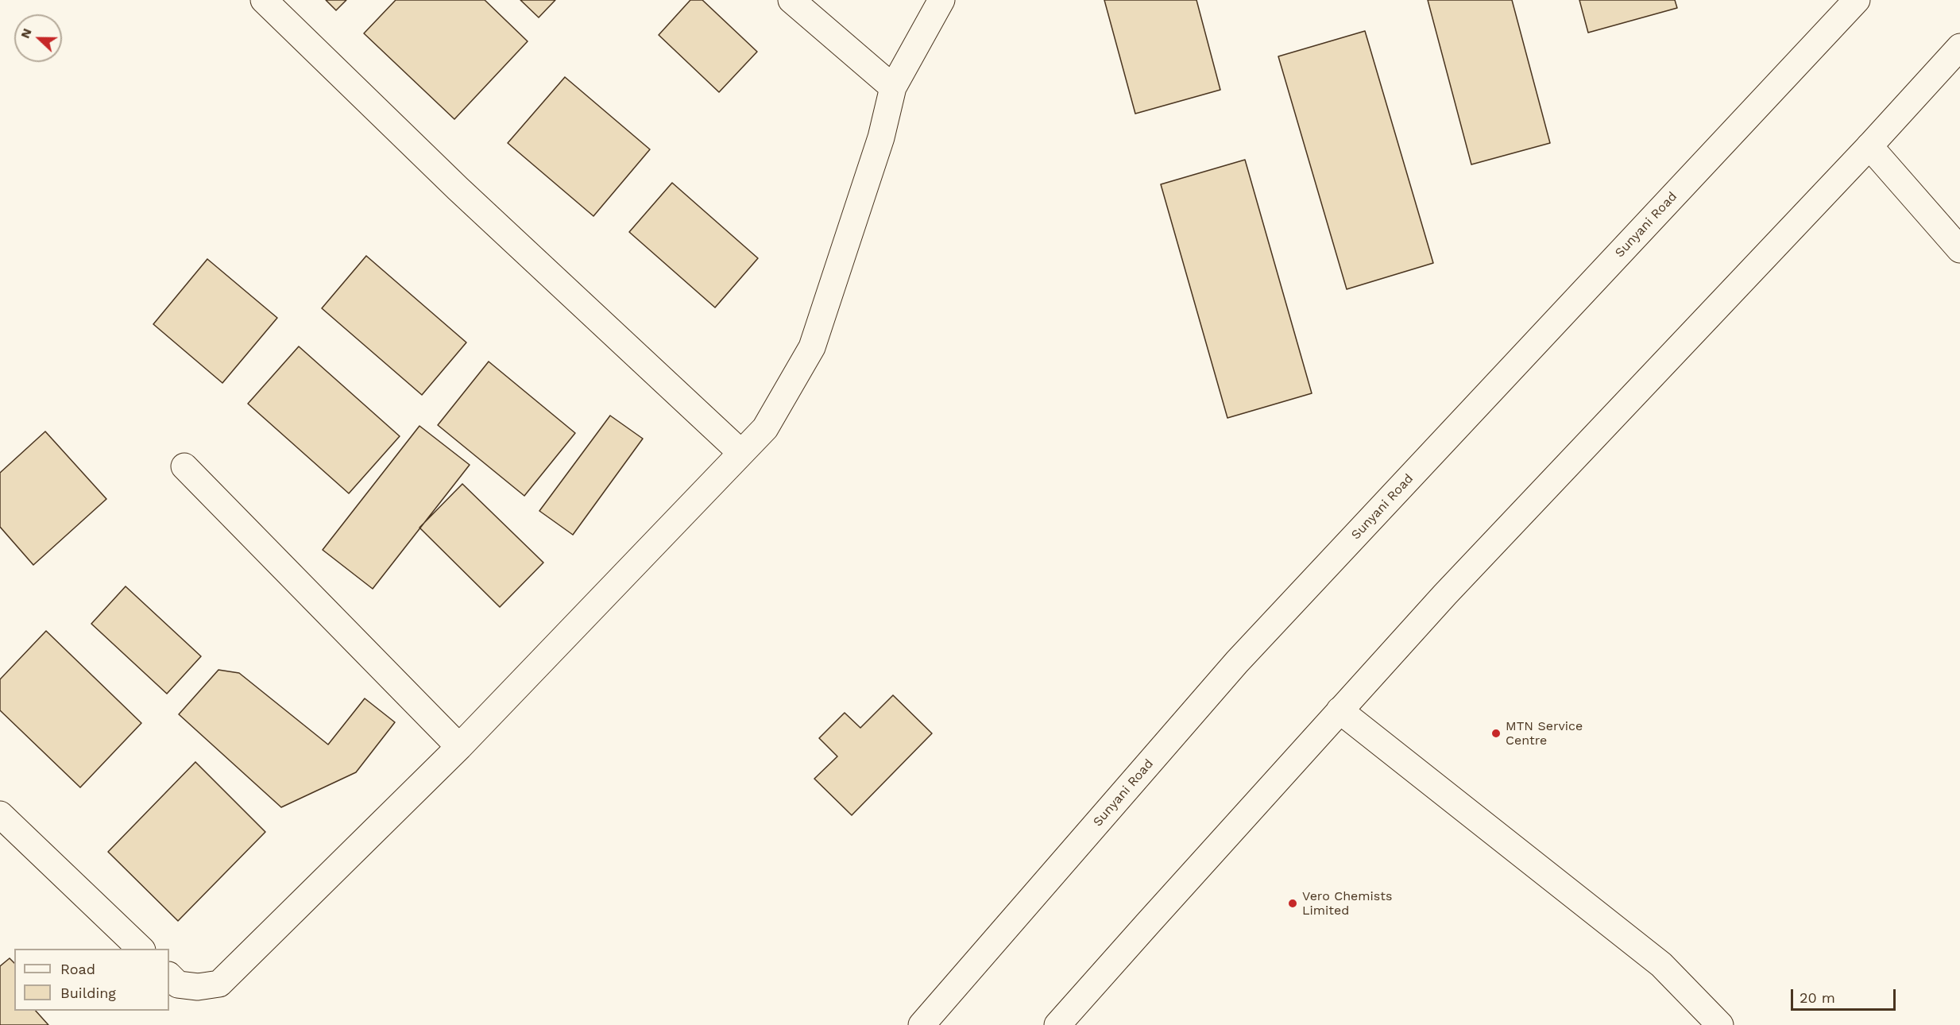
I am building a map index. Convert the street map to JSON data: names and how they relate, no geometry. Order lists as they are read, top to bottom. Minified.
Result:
{"streets":{"street":["Sunyani Road"]},"places":["MTN Service Centre","Vero Chemists Limited"],"legend":["Road","Building"],"scale_bar":"20 m","north":"left"}
